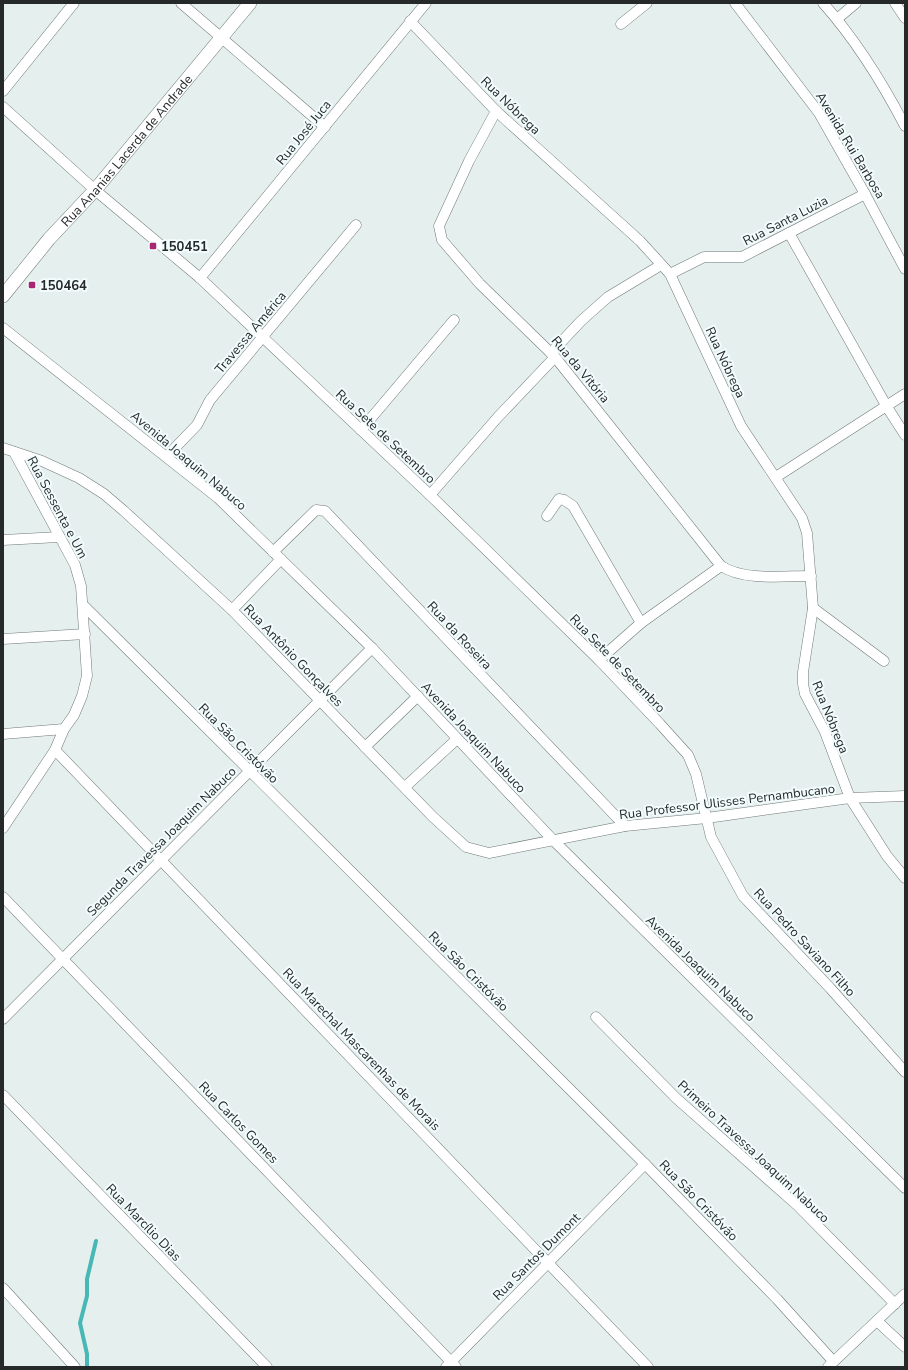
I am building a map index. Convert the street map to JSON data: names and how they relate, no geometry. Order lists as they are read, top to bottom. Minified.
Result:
{"streets":{"street":["Rua Nóbrega","Rua José Juca","Avenida Rui Barbosa","Rua Ananias Lacerda de Andrade","Rua Santa Luzia","Travessa América","Rua da Vitória","Rua Sete de Setembro","Avenida Joaquim Nabuco","Rua Sessenta e Um","Rua da Roseira","Rua Antônio Gonçalves","Rua São Cristóvão","Rua Professor Ulisses Pernambucano","Segunda Travessa Joaquim Nabuco","Rua Pedro Saviano Filho","Rua Marechal Mascarenhas de Morais","Rua Carlos Gomes","Primeiro Travessa Joaquim Nabuco","Rua Marcílio Dias","Rua Santos Dumont"]},"crossings":[["Rua Nóbrega","Rua José Juca"],["Rua Nóbrega","Rua Santa Luzia"],["Rua Nóbrega","Rua da Vitória"],["Rua Nóbrega","Rua Professor Ulisses Pernambucano"],["Rua José Juca","Rua Sete de Setembro"],["Avenida Rui Barbosa","Rua Santa Luzia"],["Rua Ananias Lacerda de Andrade","Rua Sete de Setembro"],["Travessa América","Rua Sete de Setembro"],["Travessa América","Avenida Joaquim Nabuco"],["Rua Sete de Setembro","Rua Professor Ulisses Pernambucano"],["Rua Sete de Setembro","Rua Pedro Saviano Filho"],["Avenida Joaquim Nabuco","Rua da Roseira"],["Avenida Joaquim Nabuco","Rua Antônio Gonçalves"],["Avenida Joaquim Nabuco","Rua Professor Ulisses Pernambucano"],["Avenida Joaquim Nabuco","Segunda Travessa Joaquim Nabuco"],["Rua Sessenta e Um","Rua Antônio Gonçalves"],["Rua Sessenta e Um","Rua São Cristóvão"],["Rua Sessenta e Um","Rua Marechal Mascarenhas de Morais"],["Rua da Roseira","Rua Professor Ulisses Pernambucano"],["Rua Antônio Gonçalves","Rua Professor Ulisses Pernambucano"],["Rua Antônio Gonçalves","Segunda Travessa Joaquim Nabuco"],["Rua São Cristóvão","Segunda Travessa Joaquim Nabuco"],["Rua São Cristóvão","Rua Santos Dumont"],["Rua Professor Ulisses Pernambucano","Rua Pedro Saviano Filho"],["Segunda Travessa Joaquim Nabuco","Rua Marechal Mascarenhas de Morais"],["Segunda Travessa Joaquim Nabuco","Rua Carlos Gomes"],["Rua Marechal Mascarenhas de Morais","Rua Santos Dumont"],["Rua Carlos Gomes","Rua Santos Dumont"]],"places":{"transit":["150451","150464"]}}
